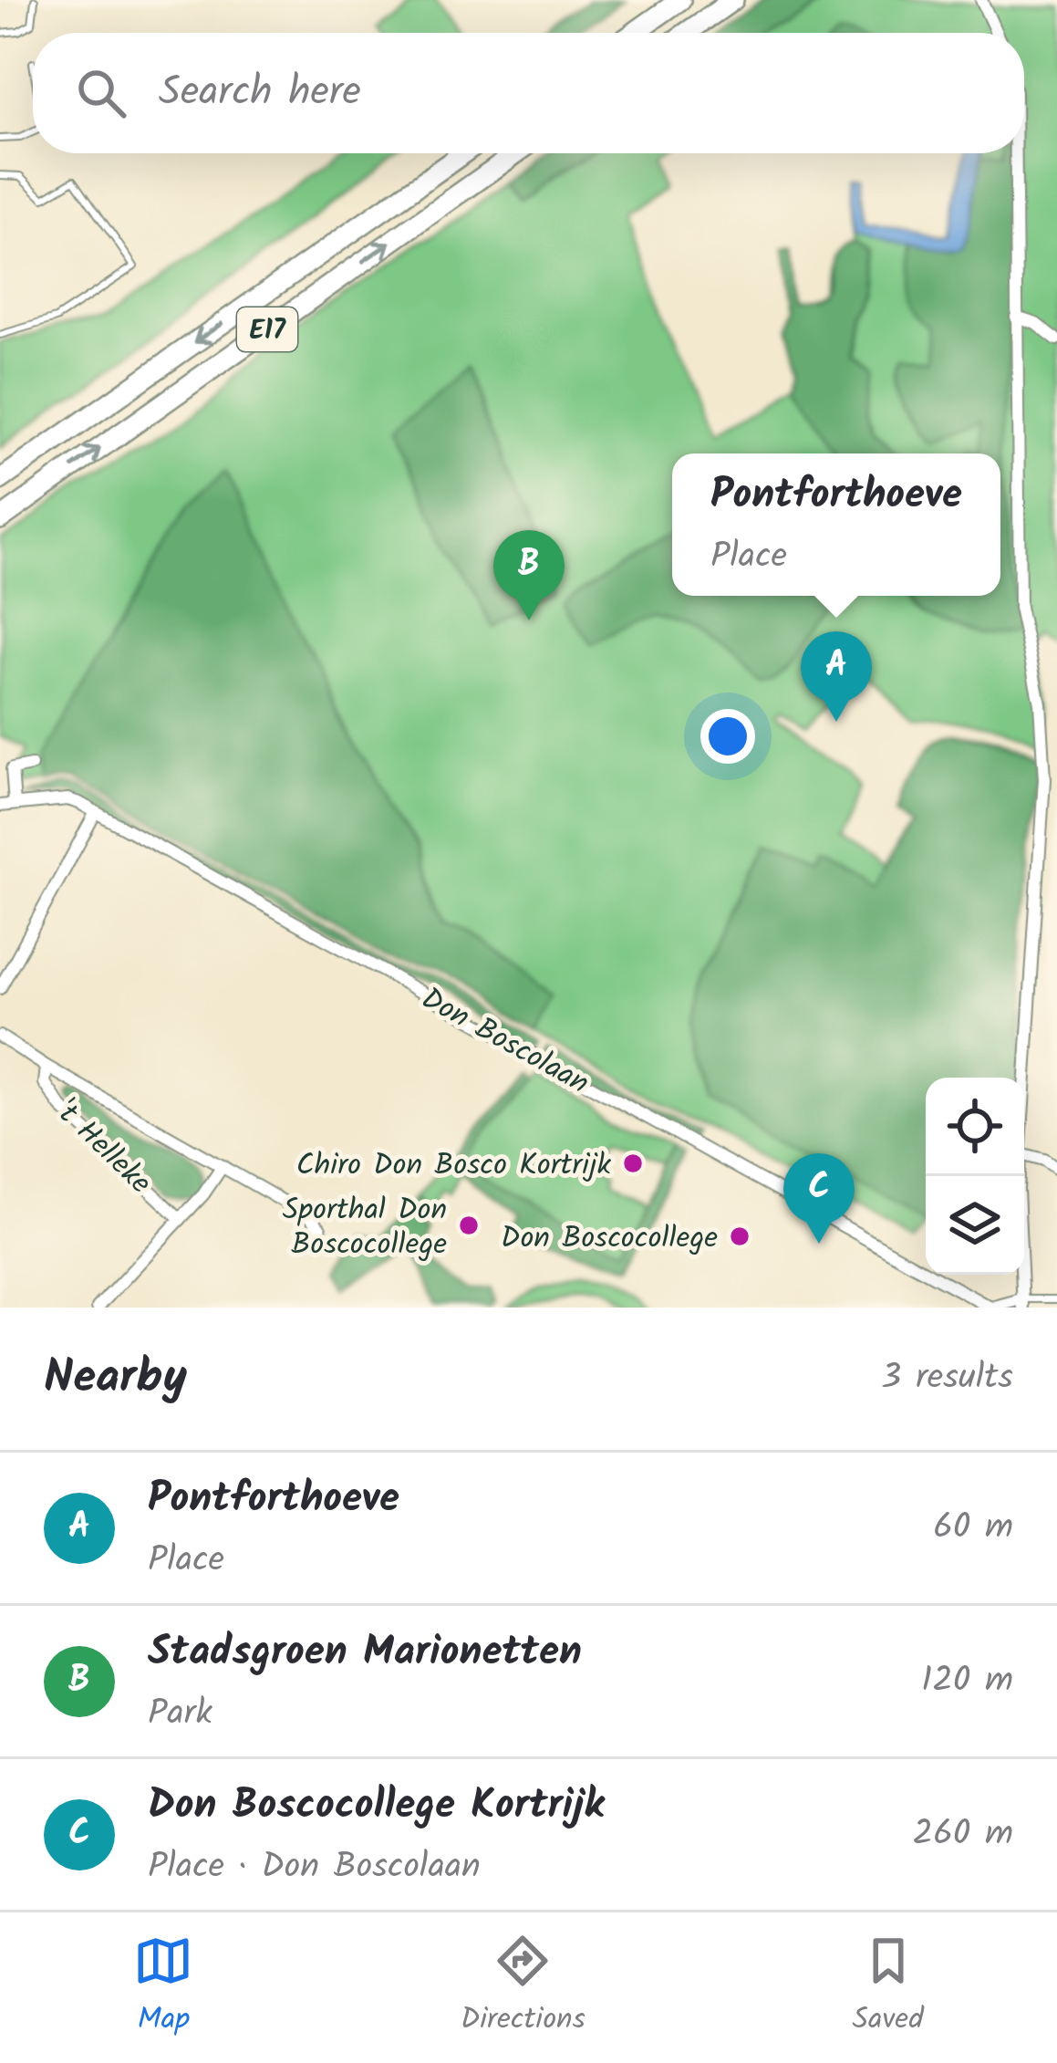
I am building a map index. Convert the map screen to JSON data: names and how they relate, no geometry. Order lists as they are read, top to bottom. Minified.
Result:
{"streets":{"highway":["E17"],"street":["Don Boscolaan","'t Helleke"]},"places":["Chiro Don Bosco Kortrijk","Sporthal Don Boscocollege","Don Boscocollege"],"page":{"search":"Search here","popup":["Pontforthoeve","Place"],"pins":["B","A","C"],"heading":["Nearby","3 results"],"list":[{"mark":"A","name":"Pontforthoeve","note":"Place","value":"60 m"},{"mark":"B","name":"Stadsgroen Marionetten","note":"Park","value":"120 m"},{"mark":"C","name":"Don Boscocollege Kortrijk","note":"Place · Don Boscolaan","value":"260 m"}],"nav":["Map","Directions","Saved"]}}
